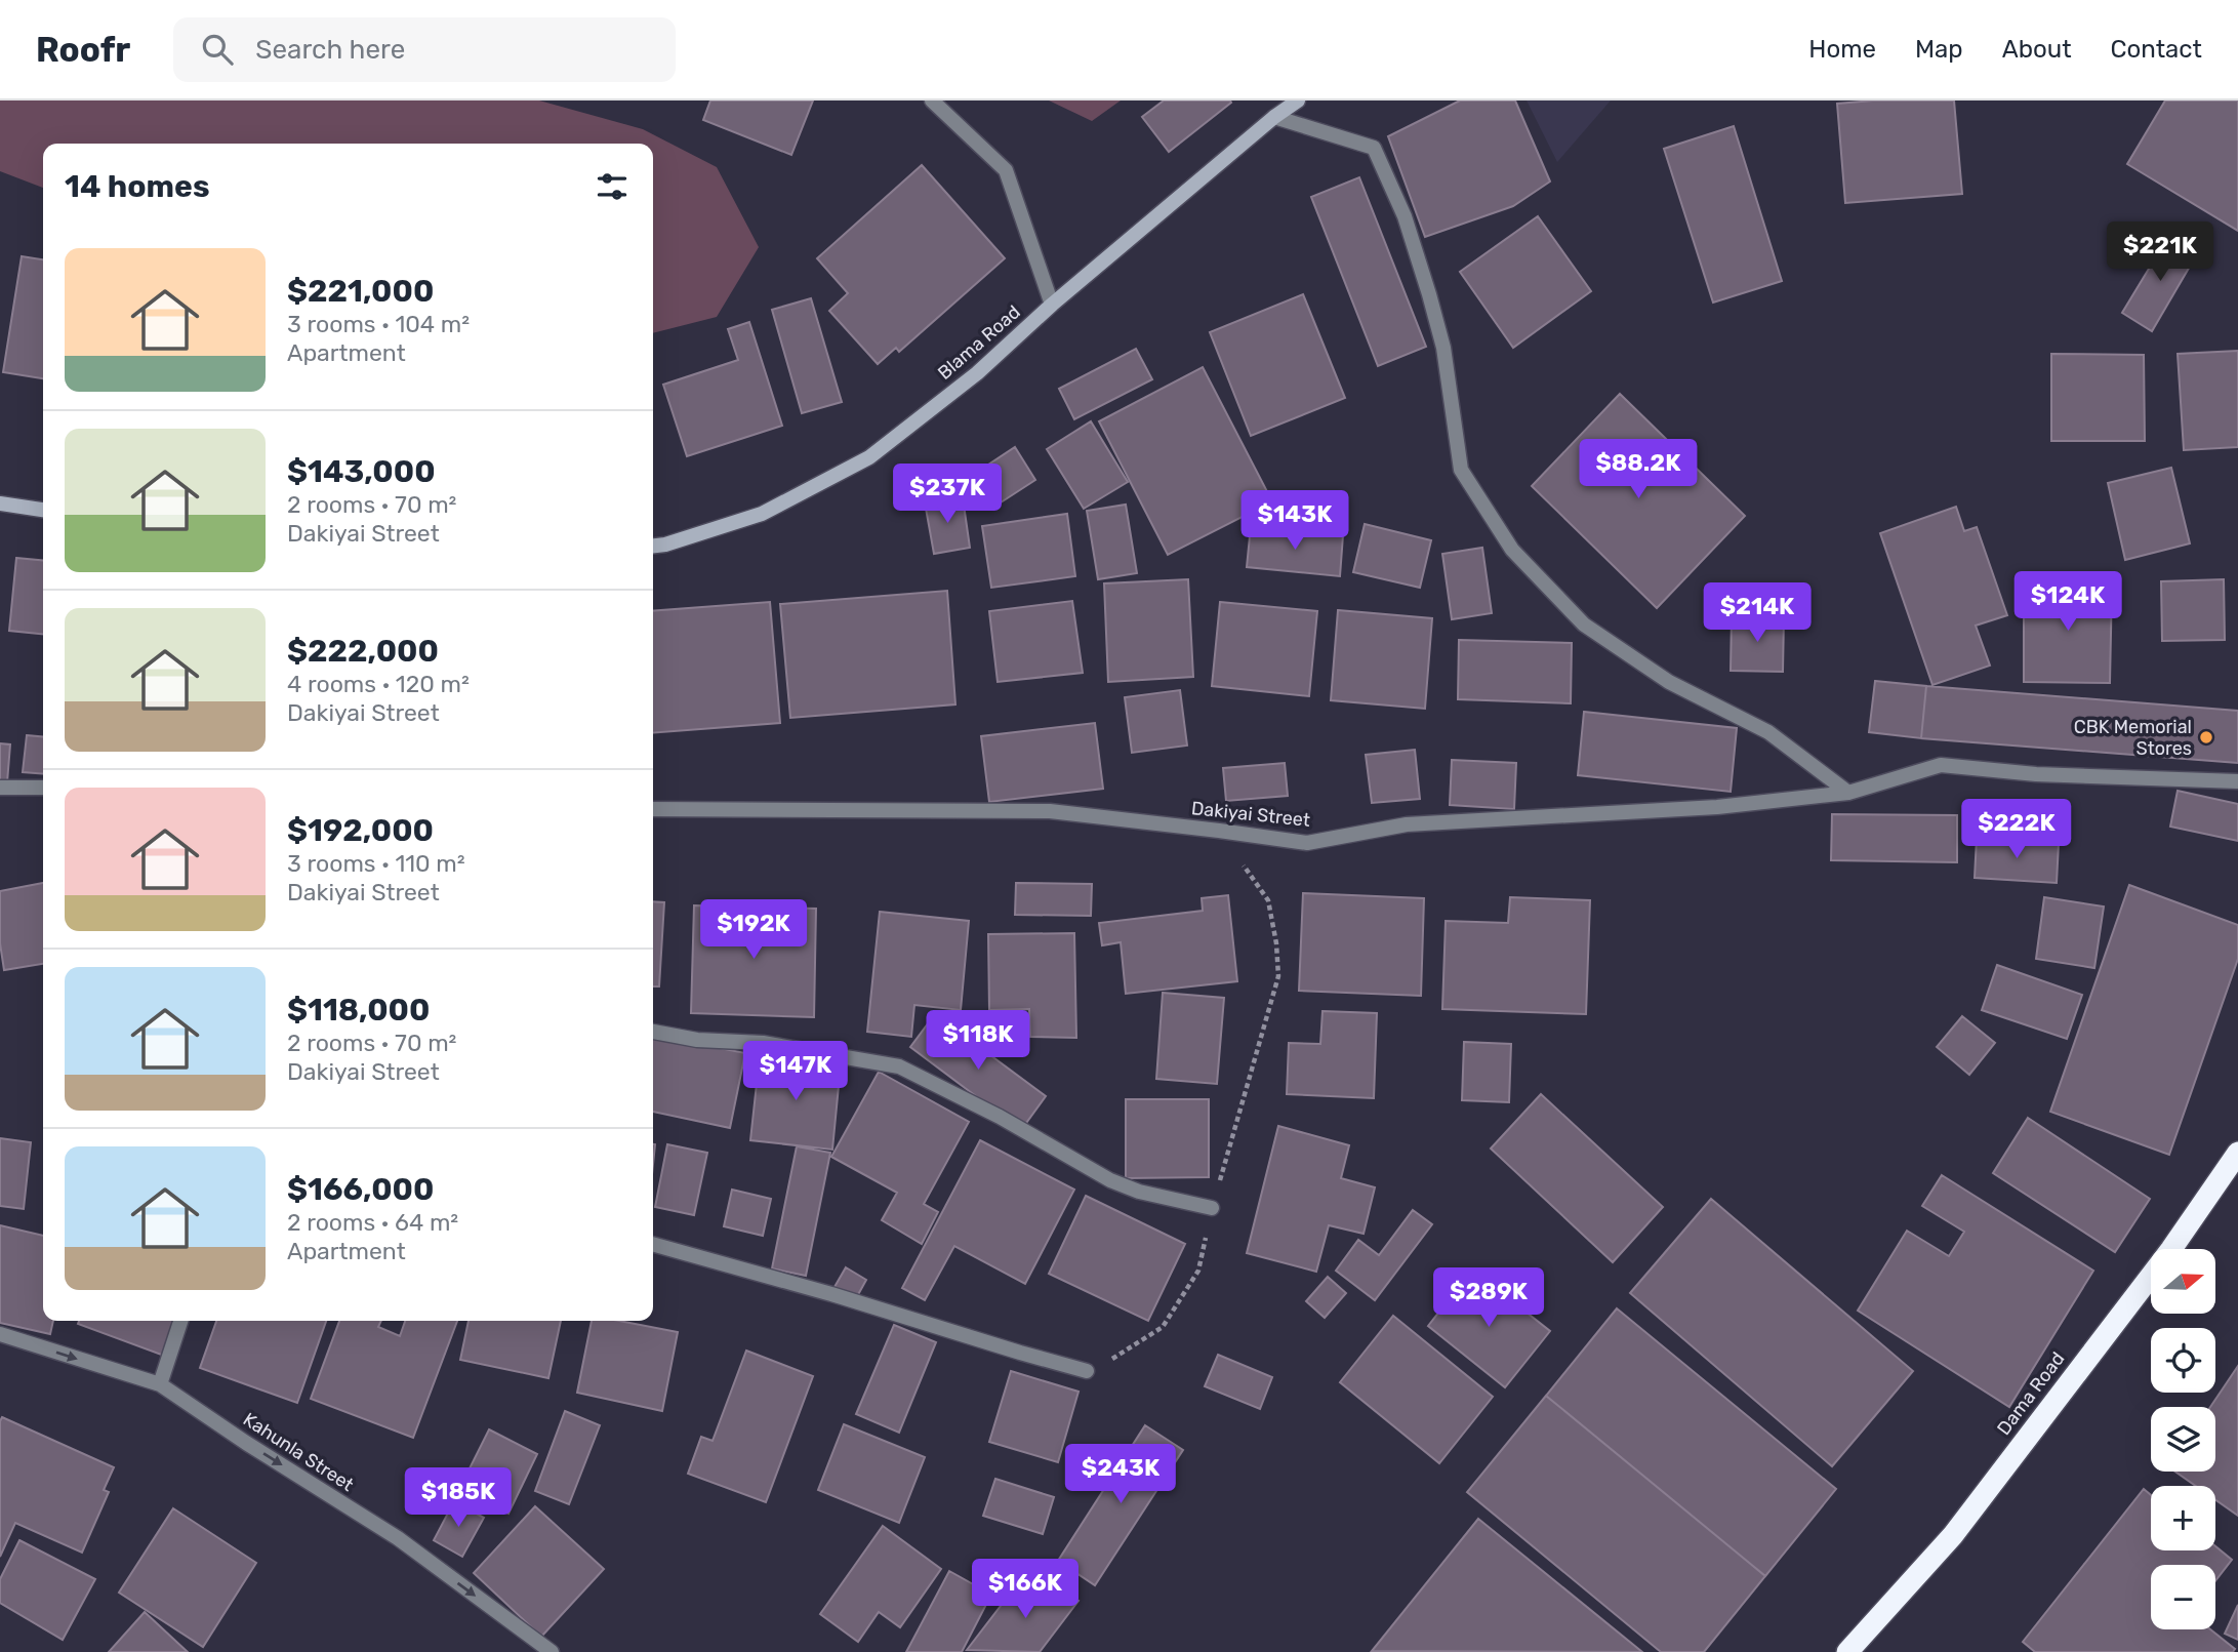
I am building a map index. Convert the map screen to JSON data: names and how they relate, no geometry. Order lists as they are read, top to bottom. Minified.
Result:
{"streets":{"highway":["Dama Road"],"street":["Blama Road","Dakiyai Street","Kahunla Street"]},"one_way":["Kahunla Street"],"places":["CBK Memorial Stores"],"north":"right","page":{"header":"Roofr","search":"Search here","nav":["Home","Map","About","Contact"],"heading":"14 homes","price":["$221K","$88.2K","$237K","$143K","$124K","$214K","$222K","$192K","$118K","$147K","$289K","$243K","$185K","$166K"],"list":[{"name":"$221,000","note":"3 rooms · 104 m² · Apartment"},{"name":"$143,000","note":"2 rooms · 70 m² · Dakiyai Street"},{"name":"$222,000","note":"4 rooms · 120 m² · Dakiyai Street"},{"name":"$192,000","note":"3 rooms · 110 m² · Dakiyai Street"},{"name":"$118,000","note":"2 rooms · 70 m² · Dakiyai Street"},{"name":"$166,000","note":"2 rooms · 64 m² · Apartment"}],"map_buttons":["+","−"]}}
